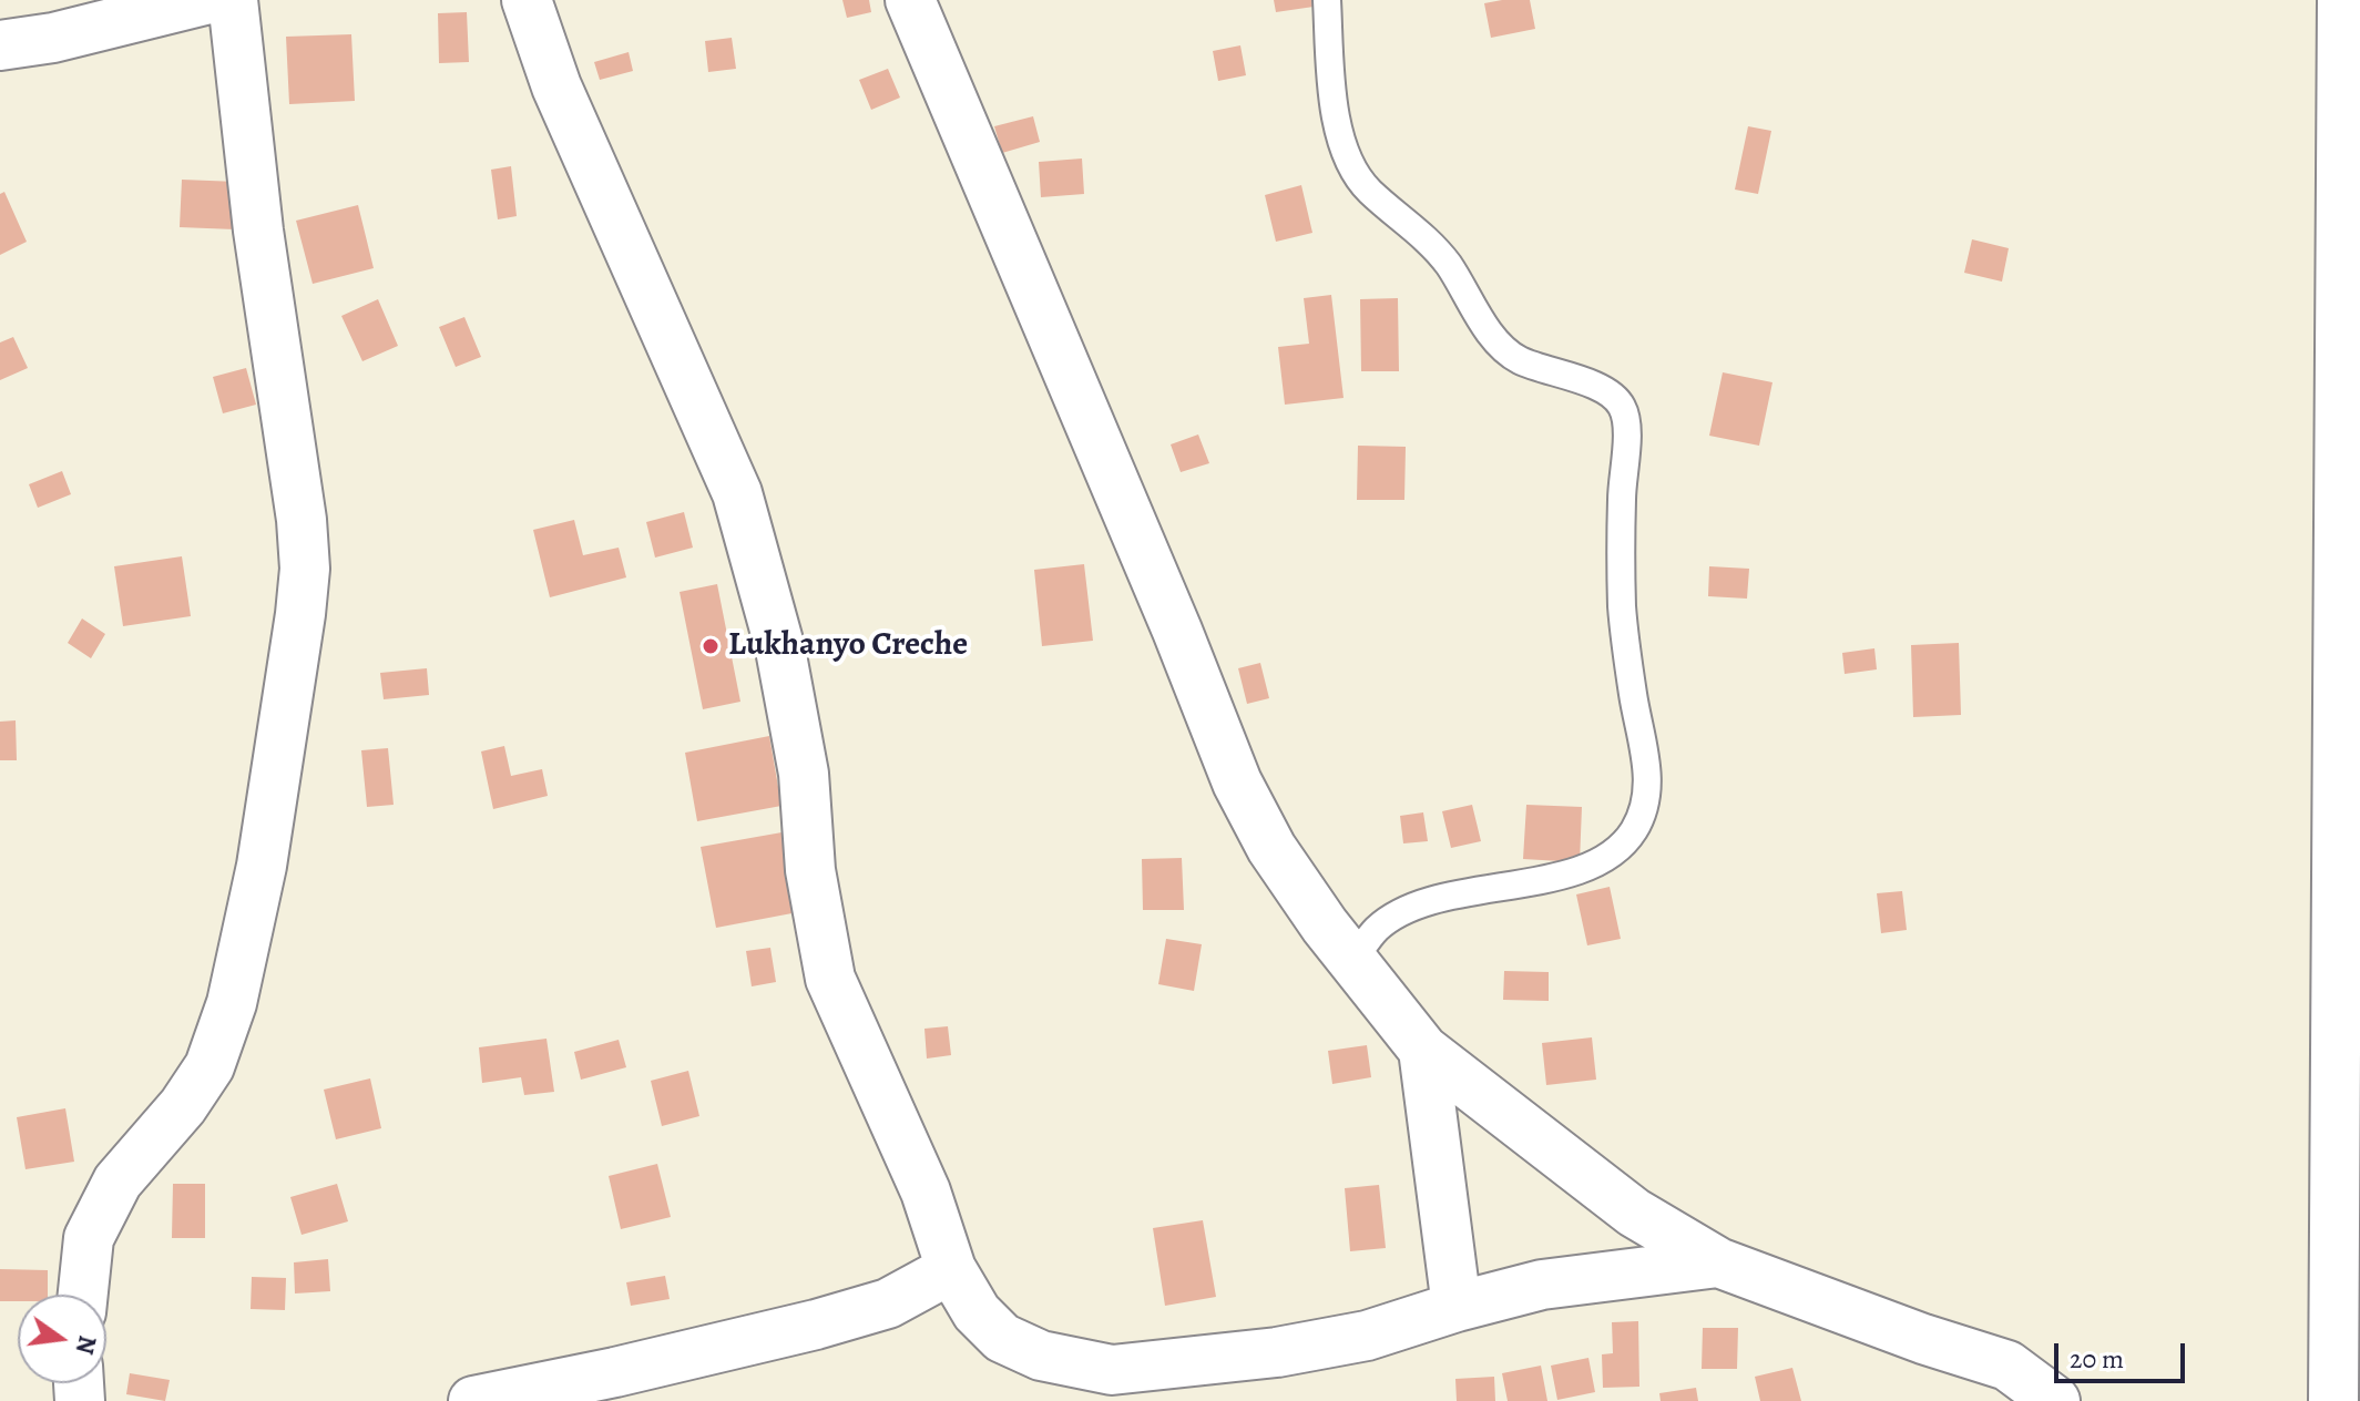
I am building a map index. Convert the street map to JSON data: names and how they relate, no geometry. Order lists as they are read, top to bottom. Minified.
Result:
{"places":["Lukhanyo Creche"],"scale_bar":"20 m","north":"right"}
